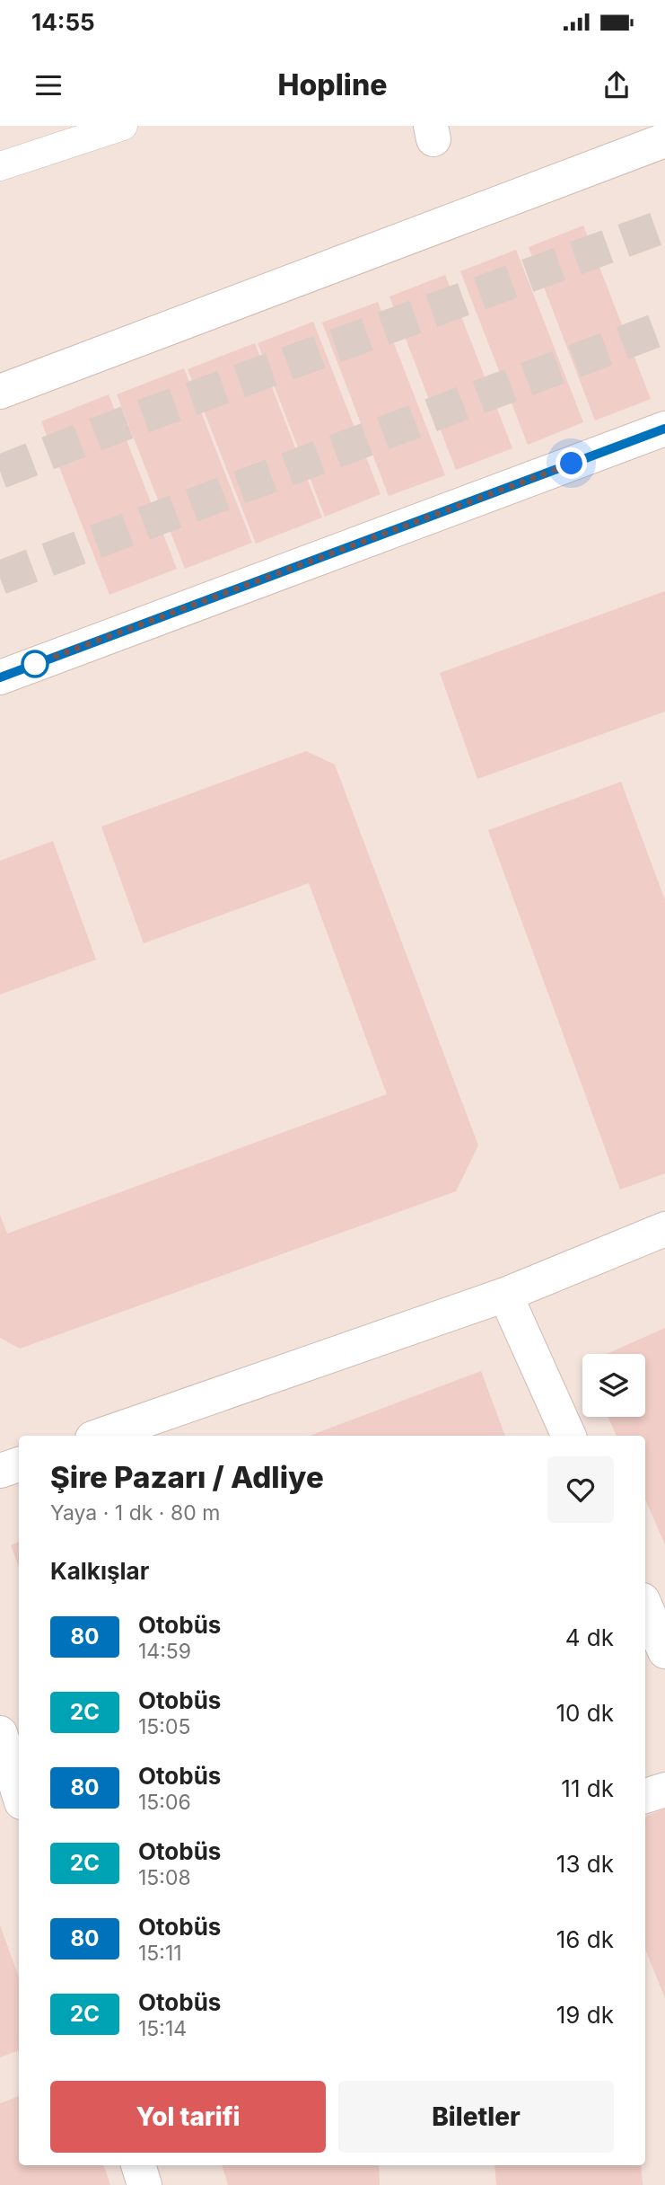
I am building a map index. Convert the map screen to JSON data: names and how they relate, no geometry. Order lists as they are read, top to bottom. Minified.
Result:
{"lines":["bus line 80"],"page":{"status":"14:55","header":"Hopline","heading":[["Şire Pazarı / Adliye","Yaya · 1 dk · 80 m"],"Kalkışlar"],"list":[{"mark":"80","name":"Otobüs","note":"14:59","value":"4 dk"},{"mark":"2C","name":"Otobüs","note":"15:05","value":"10 dk"},{"mark":"80","name":"Otobüs","note":"15:06","value":"11 dk"},{"mark":"2C","name":"Otobüs","note":"15:08","value":"13 dk"},{"mark":"80","name":"Otobüs","note":"15:11","value":"16 dk"},{"mark":"2C","name":"Otobüs","note":"15:14","value":"19 dk"}],"buttons":["Yol tarifi","Biletler"]}}
